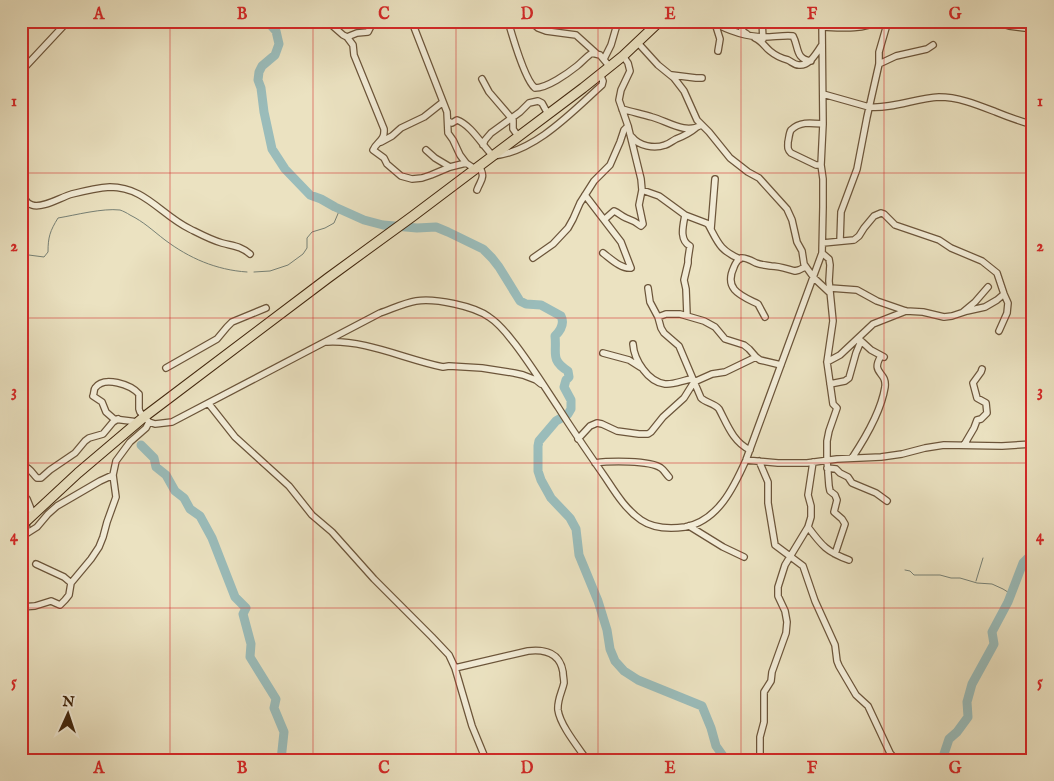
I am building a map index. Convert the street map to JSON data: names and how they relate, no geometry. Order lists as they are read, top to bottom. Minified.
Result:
{"north":"top","grid":{"columns":["A","B","C","D","E","F","G"],"rows":["1","2","3","4","5"]}}
